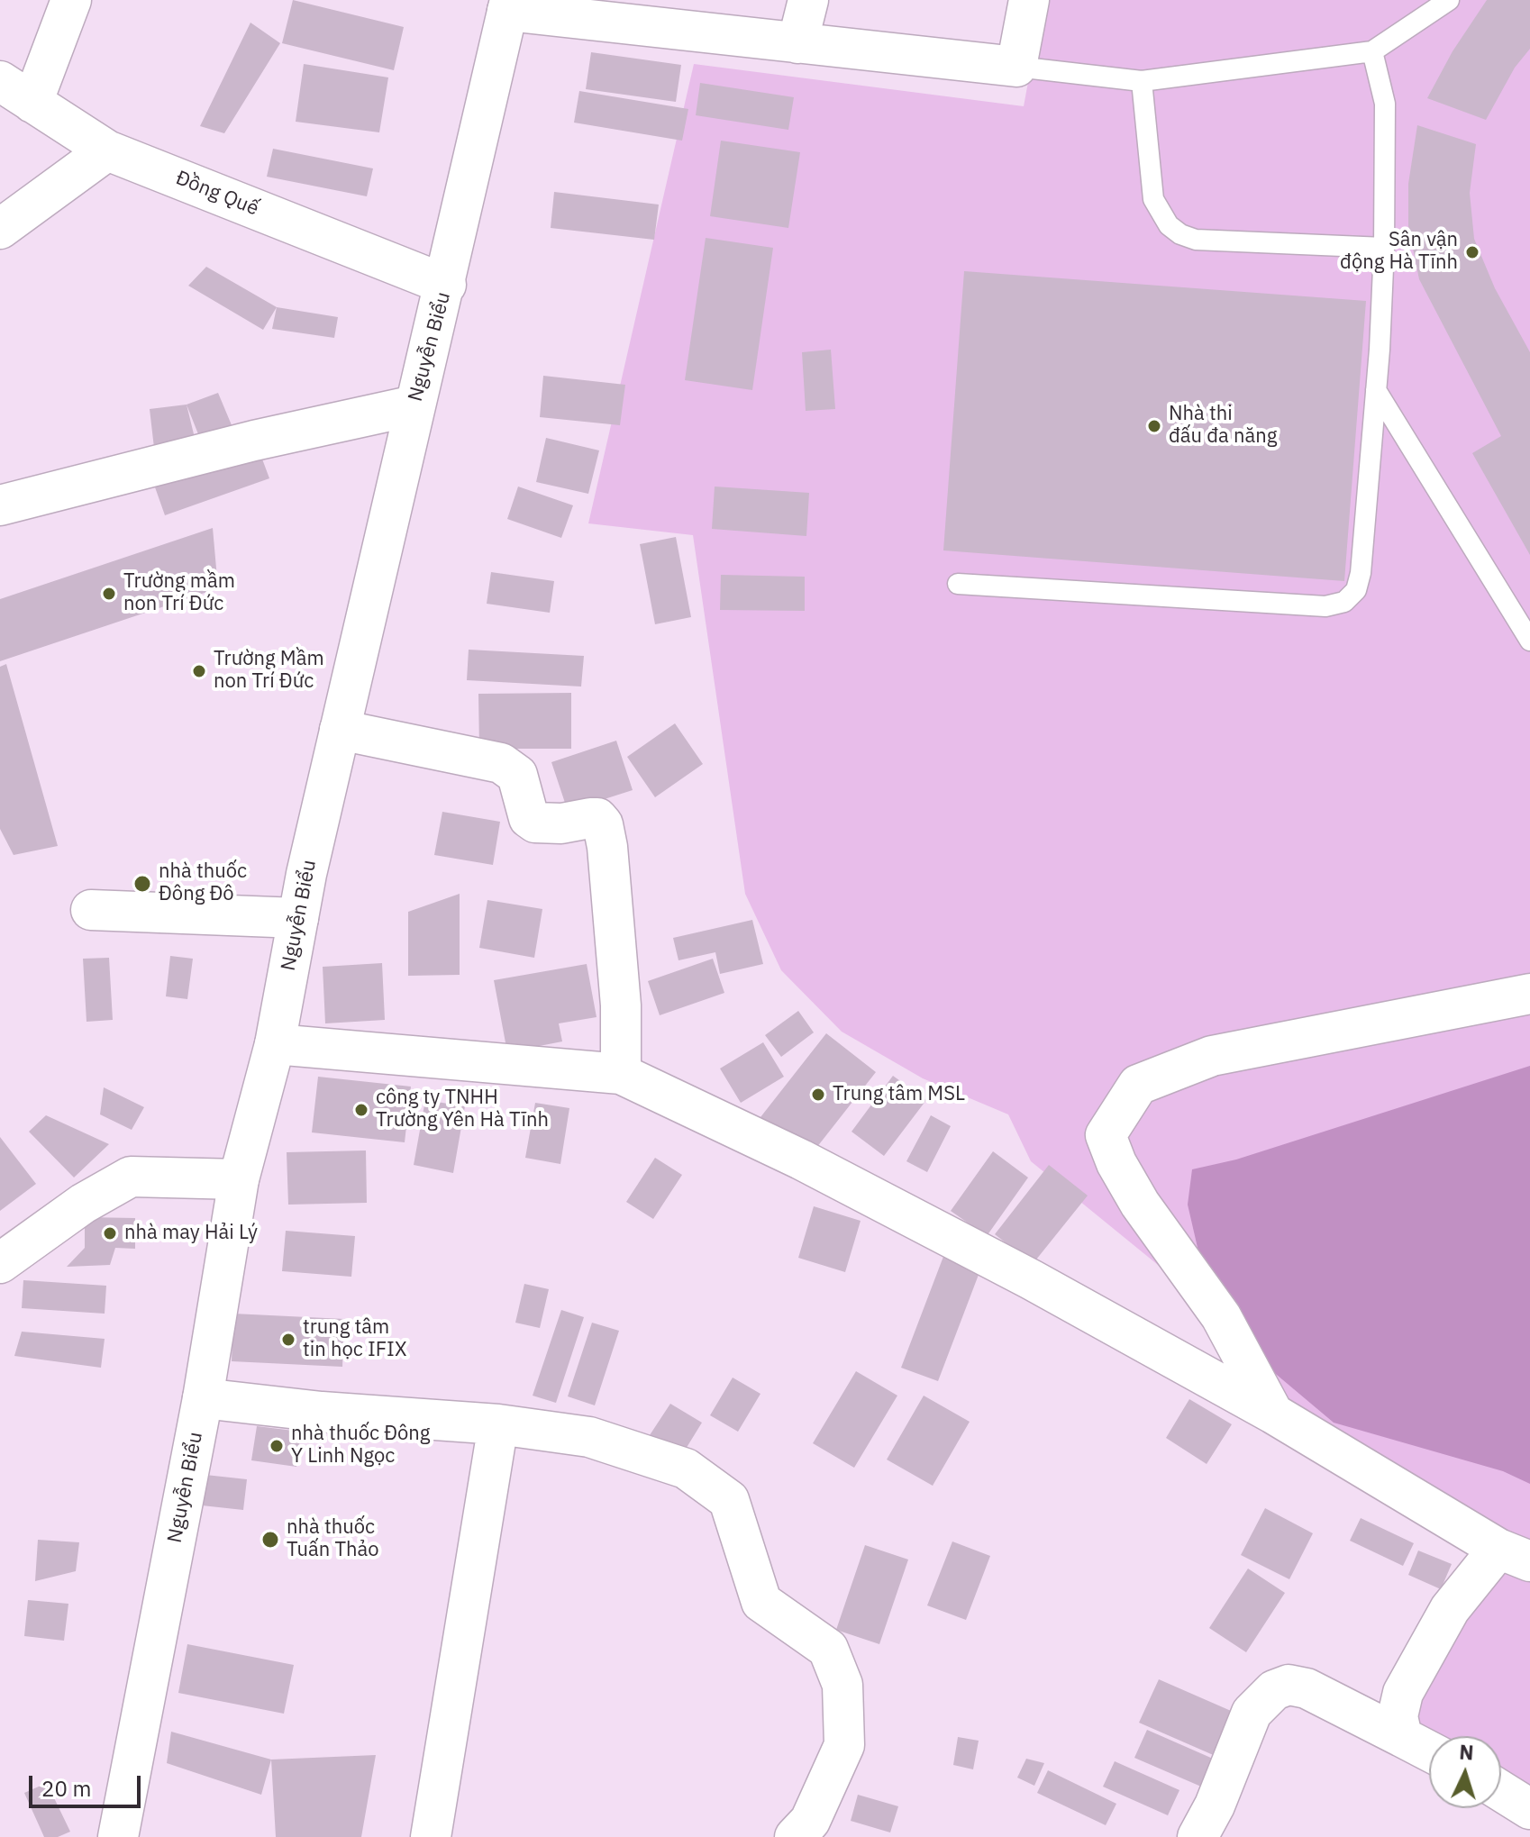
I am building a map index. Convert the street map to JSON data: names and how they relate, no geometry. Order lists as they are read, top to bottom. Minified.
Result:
{"streets":{"street":["Đồng Quế","Nguyễn Biểu"]},"crossings":[["Đồng Quế","Nguyễn Biểu"]],"places":["Sân vận động Hà Tĩnh","Nhà thi đấu đa năng","Trường mầm non Trí Đức","Trường Mầm non Trí Đức","nhà thuốc Đông Đô","Trung tâm MSL","công ty TNHH Trường Yên Hà Tĩnh","nhà may Hải Lý","trung tâm tin học IFIX","nhà thuốc Đông Y Linh Ngọc","nhà thuốc Tuấn Thảo"],"scale_bar":"20 m","north":"top"}
